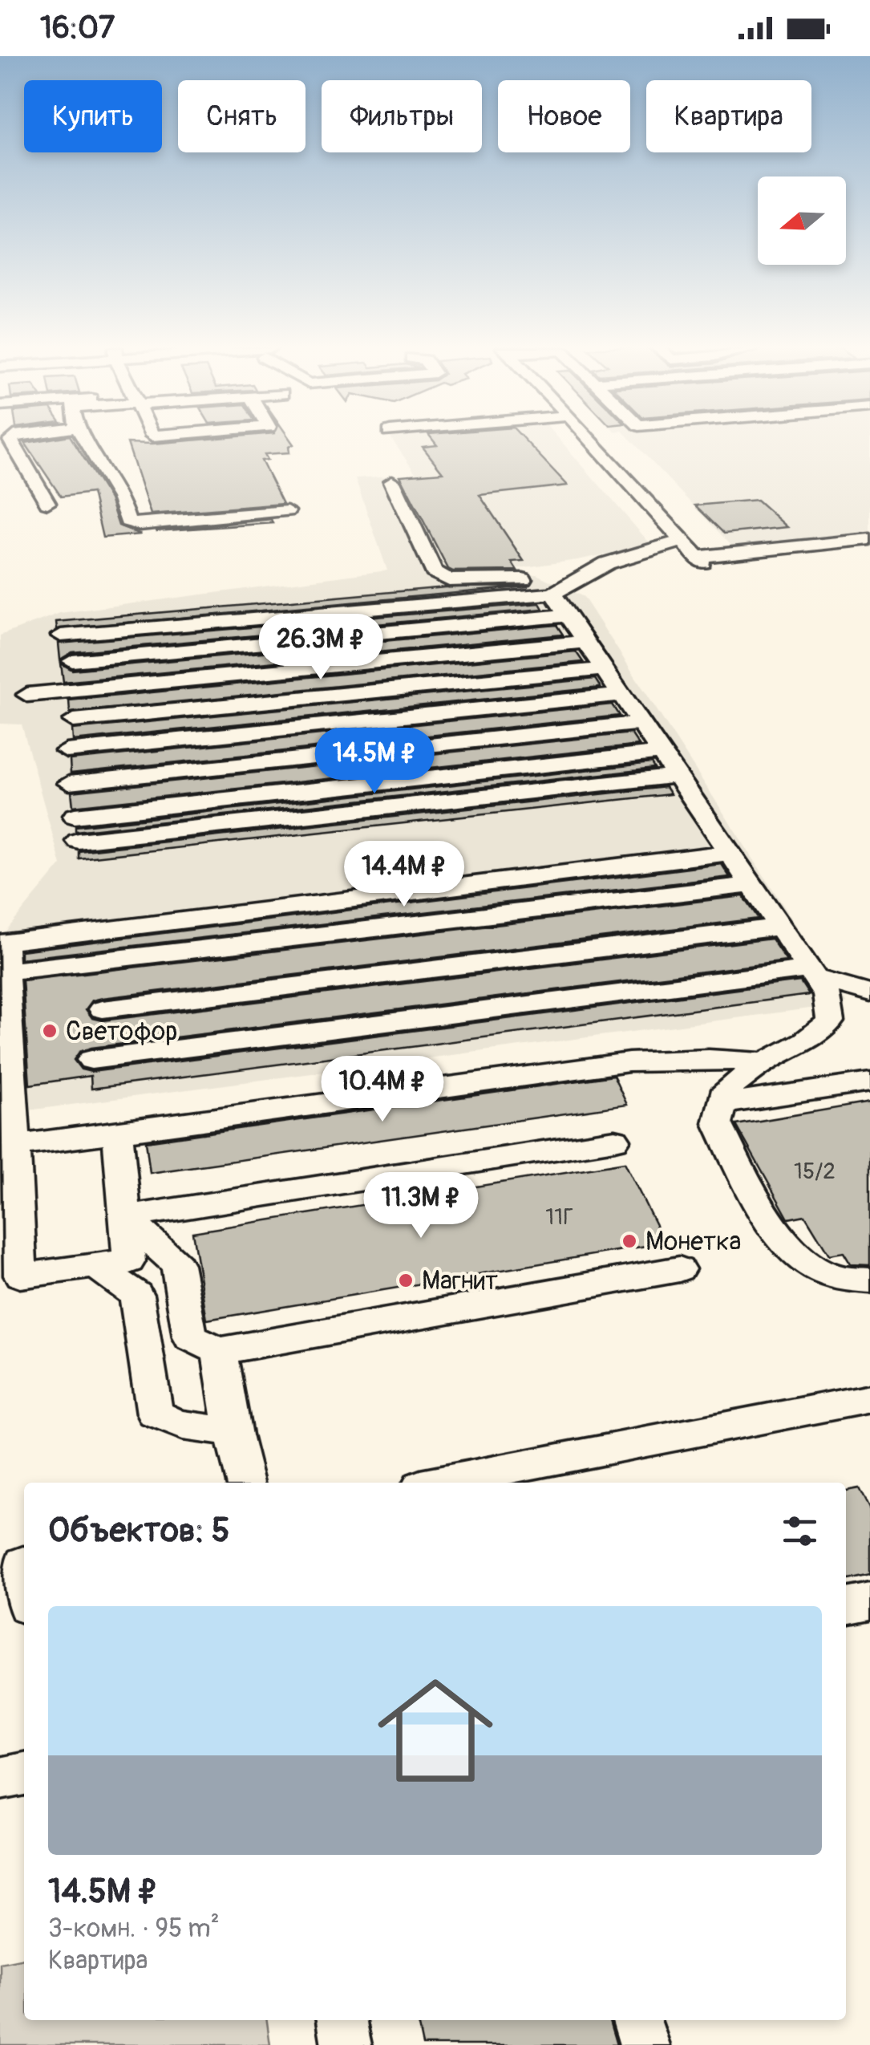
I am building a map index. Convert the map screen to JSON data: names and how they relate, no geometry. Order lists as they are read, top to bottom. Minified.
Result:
{"places":["Светофор","Монетка","Магнит"],"house_numbers":["15/2","11Г"],"north":"left","page":{"status":"16:07","chip":["Купить","Снять","Фильтры","Новое","Квартира"],"price":["26.3M ₽","14.5M ₽","14.4M ₽","10.4M ₽","11.3M ₽"],"heading":"Объектов: 5","list":[{"name":"14.5M ₽","note":"3-комн. · 95 m² · Квартира"}]}}
